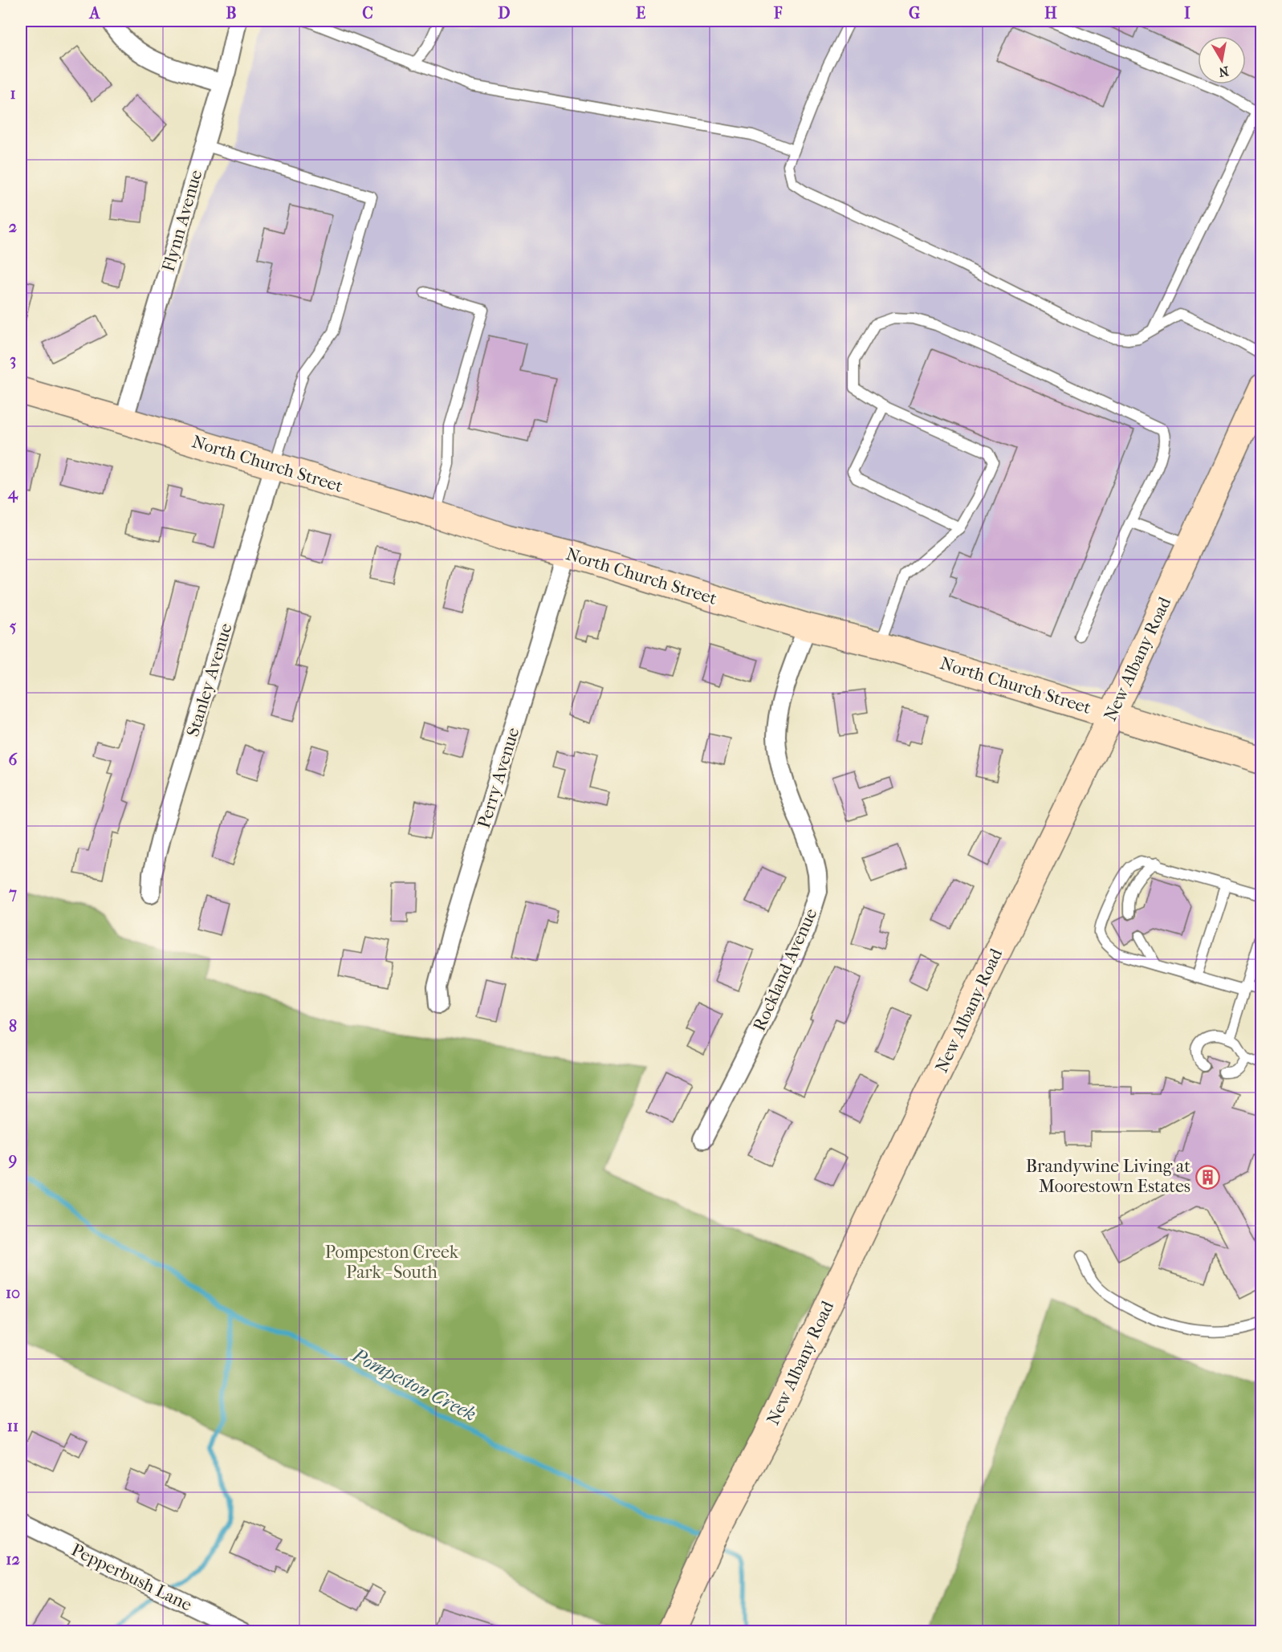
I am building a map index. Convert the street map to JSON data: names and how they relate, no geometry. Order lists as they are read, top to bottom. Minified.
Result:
{"streets":{"main road":["North Church Street","New Albany Road"],"street":["Flynn Avenue","Stanley Avenue","Perry Avenue","Rockland Avenue","Pepperbush Lane"]},"crossings":[["Flynn Avenue","North Church Street"],["North Church Street","New Albany Road"],["North Church Street","Stanley Avenue"],["North Church Street","Perry Avenue"],["North Church Street","Rockland Avenue"]],"water":["Pompeston Creek"],"parks":["Pompeston Creek Park - South"],"places":{"building":["Brandywine Living at Moorestown Estates"]},"north":"bottom","grid":{"columns":["A","B","C","D","E","F","G","H","I"],"rows":["1","2","3","4","5","6","7","8","9","10","11","12"]}}
